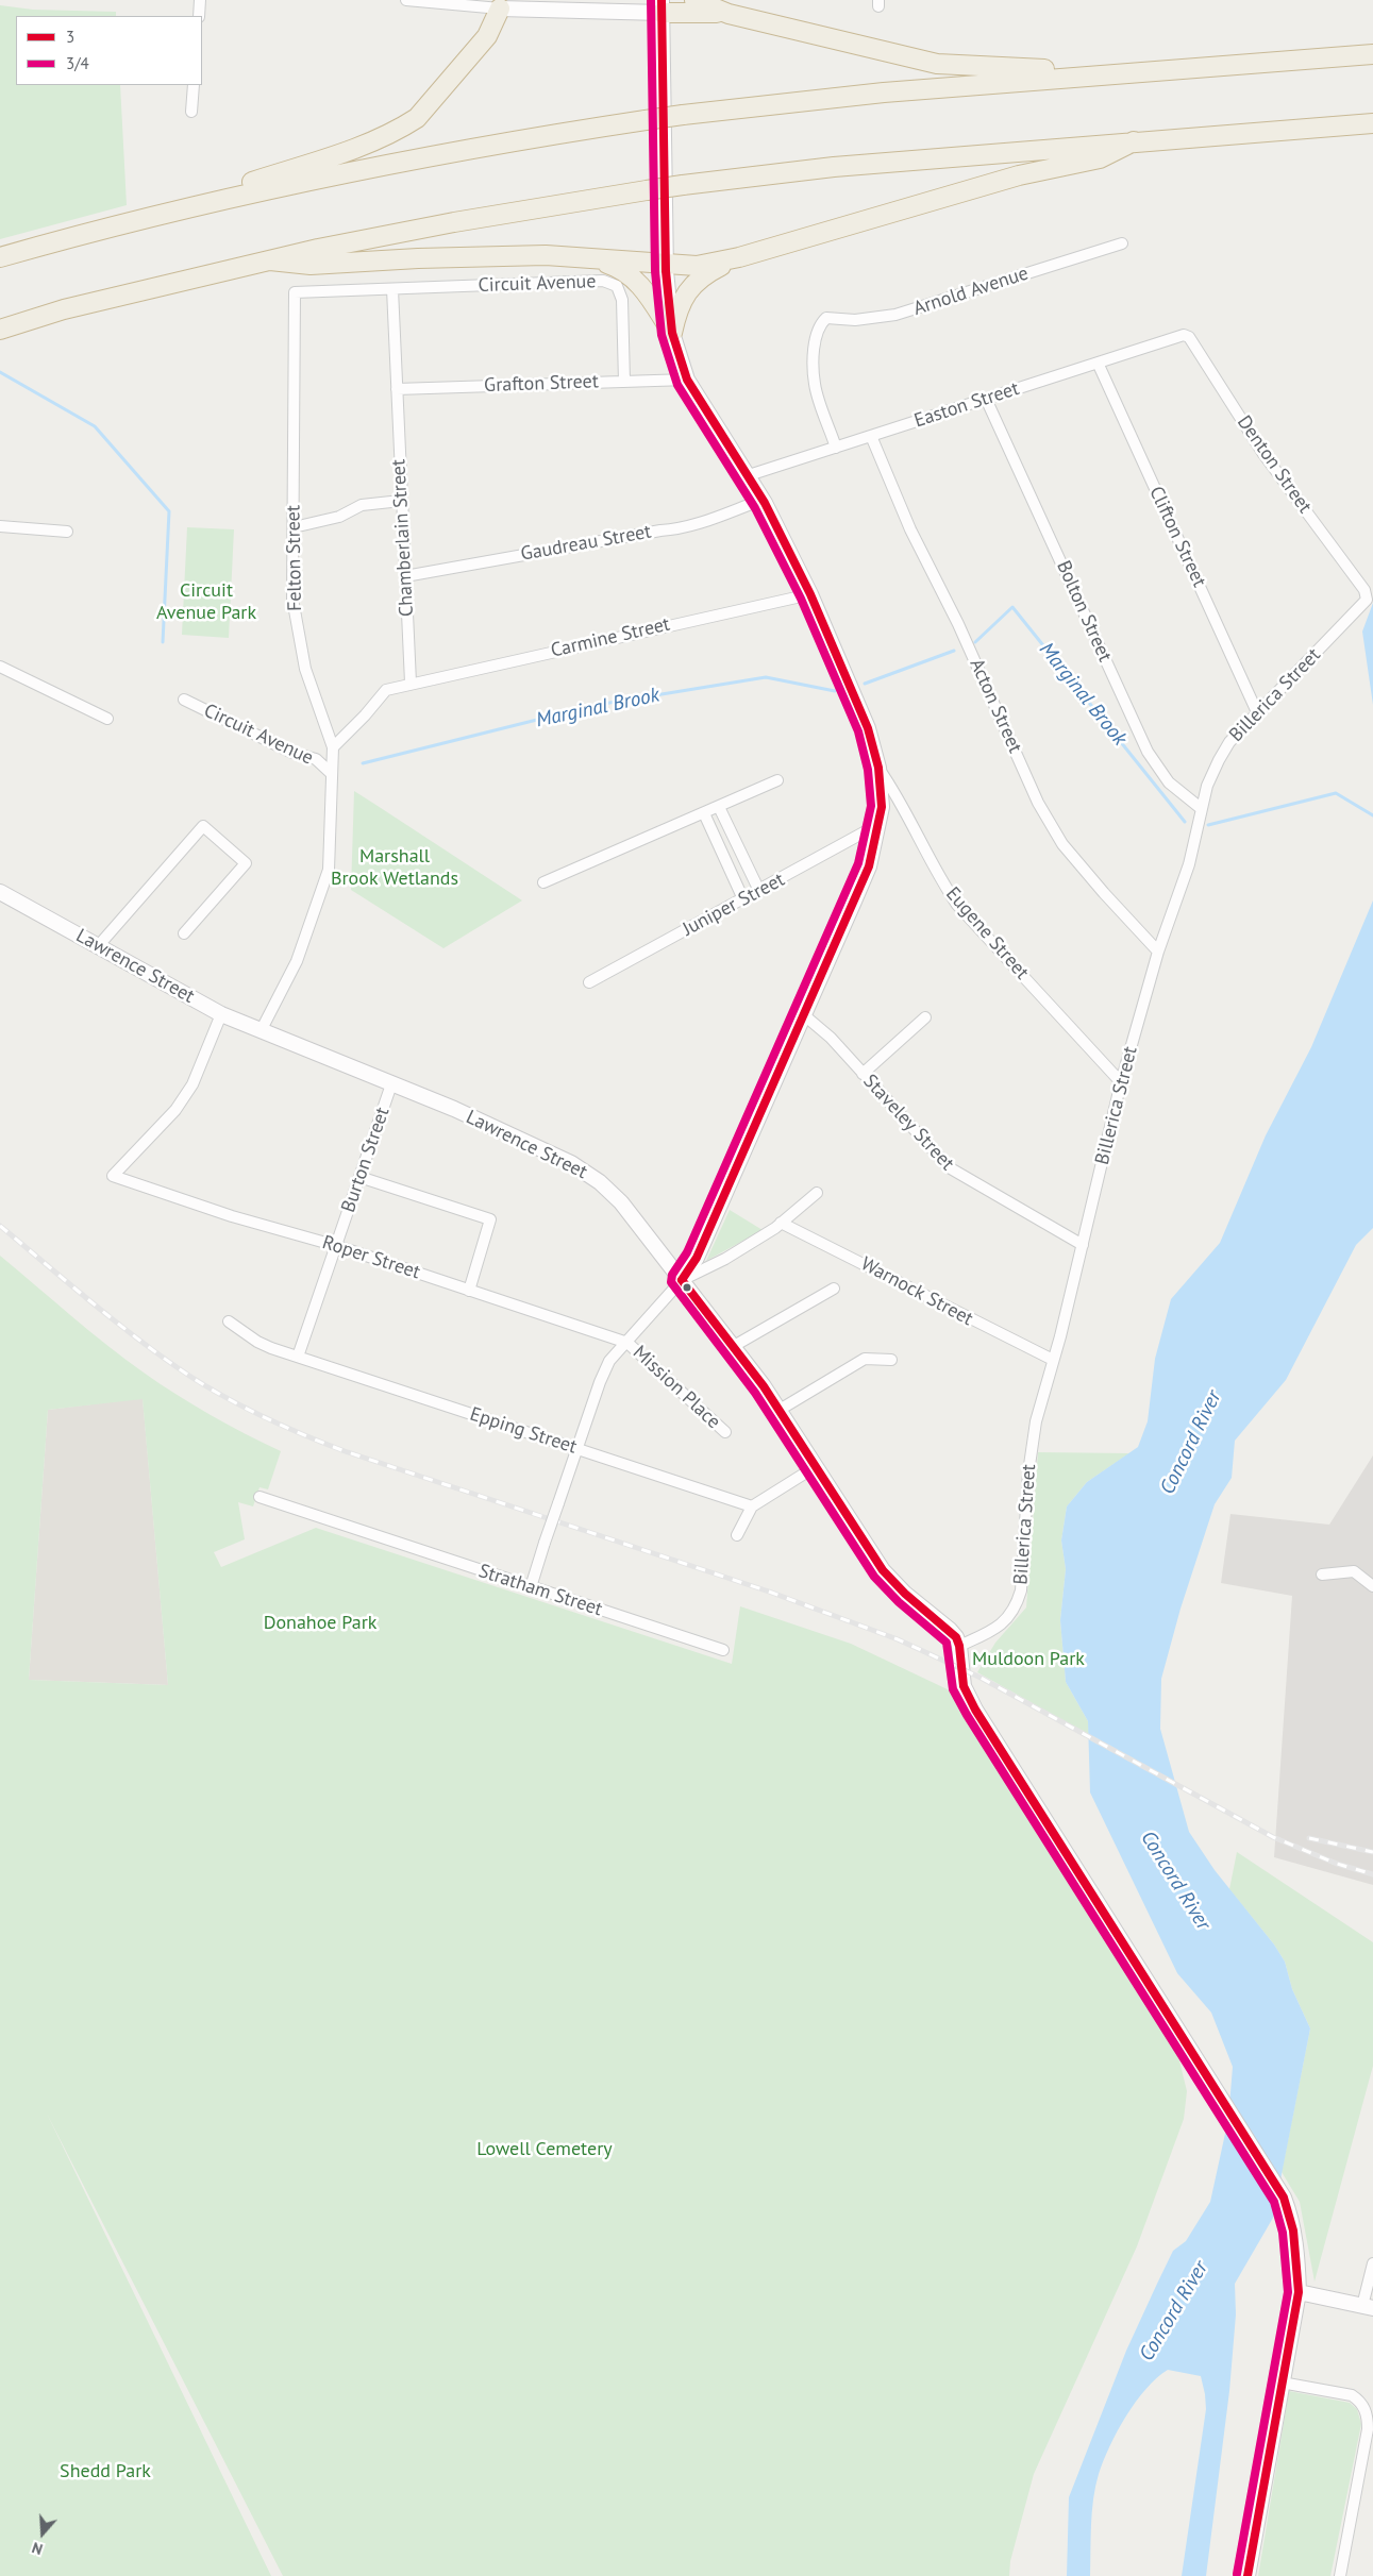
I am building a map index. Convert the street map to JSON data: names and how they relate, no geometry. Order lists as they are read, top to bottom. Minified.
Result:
{"streets":{"main road":["Lawrence Street"],"street":["Circuit Avenue","Arnold Avenue","Grafton Street","Easton Street","Denton Street","Clifton Street","Chamberlain Street","Gaudreau Street","Felton Street","Bolton Street","Carmine Street","Billerica Street","Acton Street","Juniper Street","Eugene Street","Staveley Street","Burton Street","Roper Street","Warnock Street","Mission Place","Epping Street","Stratham Street"]},"crossings":[["Circuit Avenue","Grafton Street"],["Circuit Avenue","Chamberlain Street"],["Circuit Avenue","Felton Street"],["Arnold Avenue","Easton Street"],["Grafton Street","Chamberlain Street"],["Easton Street","Denton Street"],["Easton Street","Clifton Street"],["Easton Street","Bolton Street"],["Easton Street","Acton Street"],["Denton Street","Billerica Street"],["Clifton Street","Billerica Street"],["Chamberlain Street","Gaudreau Street"],["Chamberlain Street","Felton Street"],["Chamberlain Street","Carmine Street"],["Felton Street","Lawrence Street"],["Bolton Street","Billerica Street"],["Billerica Street","Acton Street"],["Billerica Street","Eugene Street"],["Billerica Street","Lawrence Street"],["Billerica Street","Staveley Street"],["Billerica Street","Warnock Street"],["Lawrence Street","Burton Street"],["Lawrence Street","Roper Street"],["Burton Street","Roper Street"],["Burton Street","Epping Street"],["Roper Street","Mission Place"]],"water":["Marginal Brook","Concord River"],"parks":["Circuit Avenue Park","Marshall Brook Wetlands","Donahoe Park","Muldoon Park","Lowell Cemetery","Shedd Park"],"lines":["transit line 3","transit line 3/4"],"legend":["3","3/4"],"north":"bottom"}
